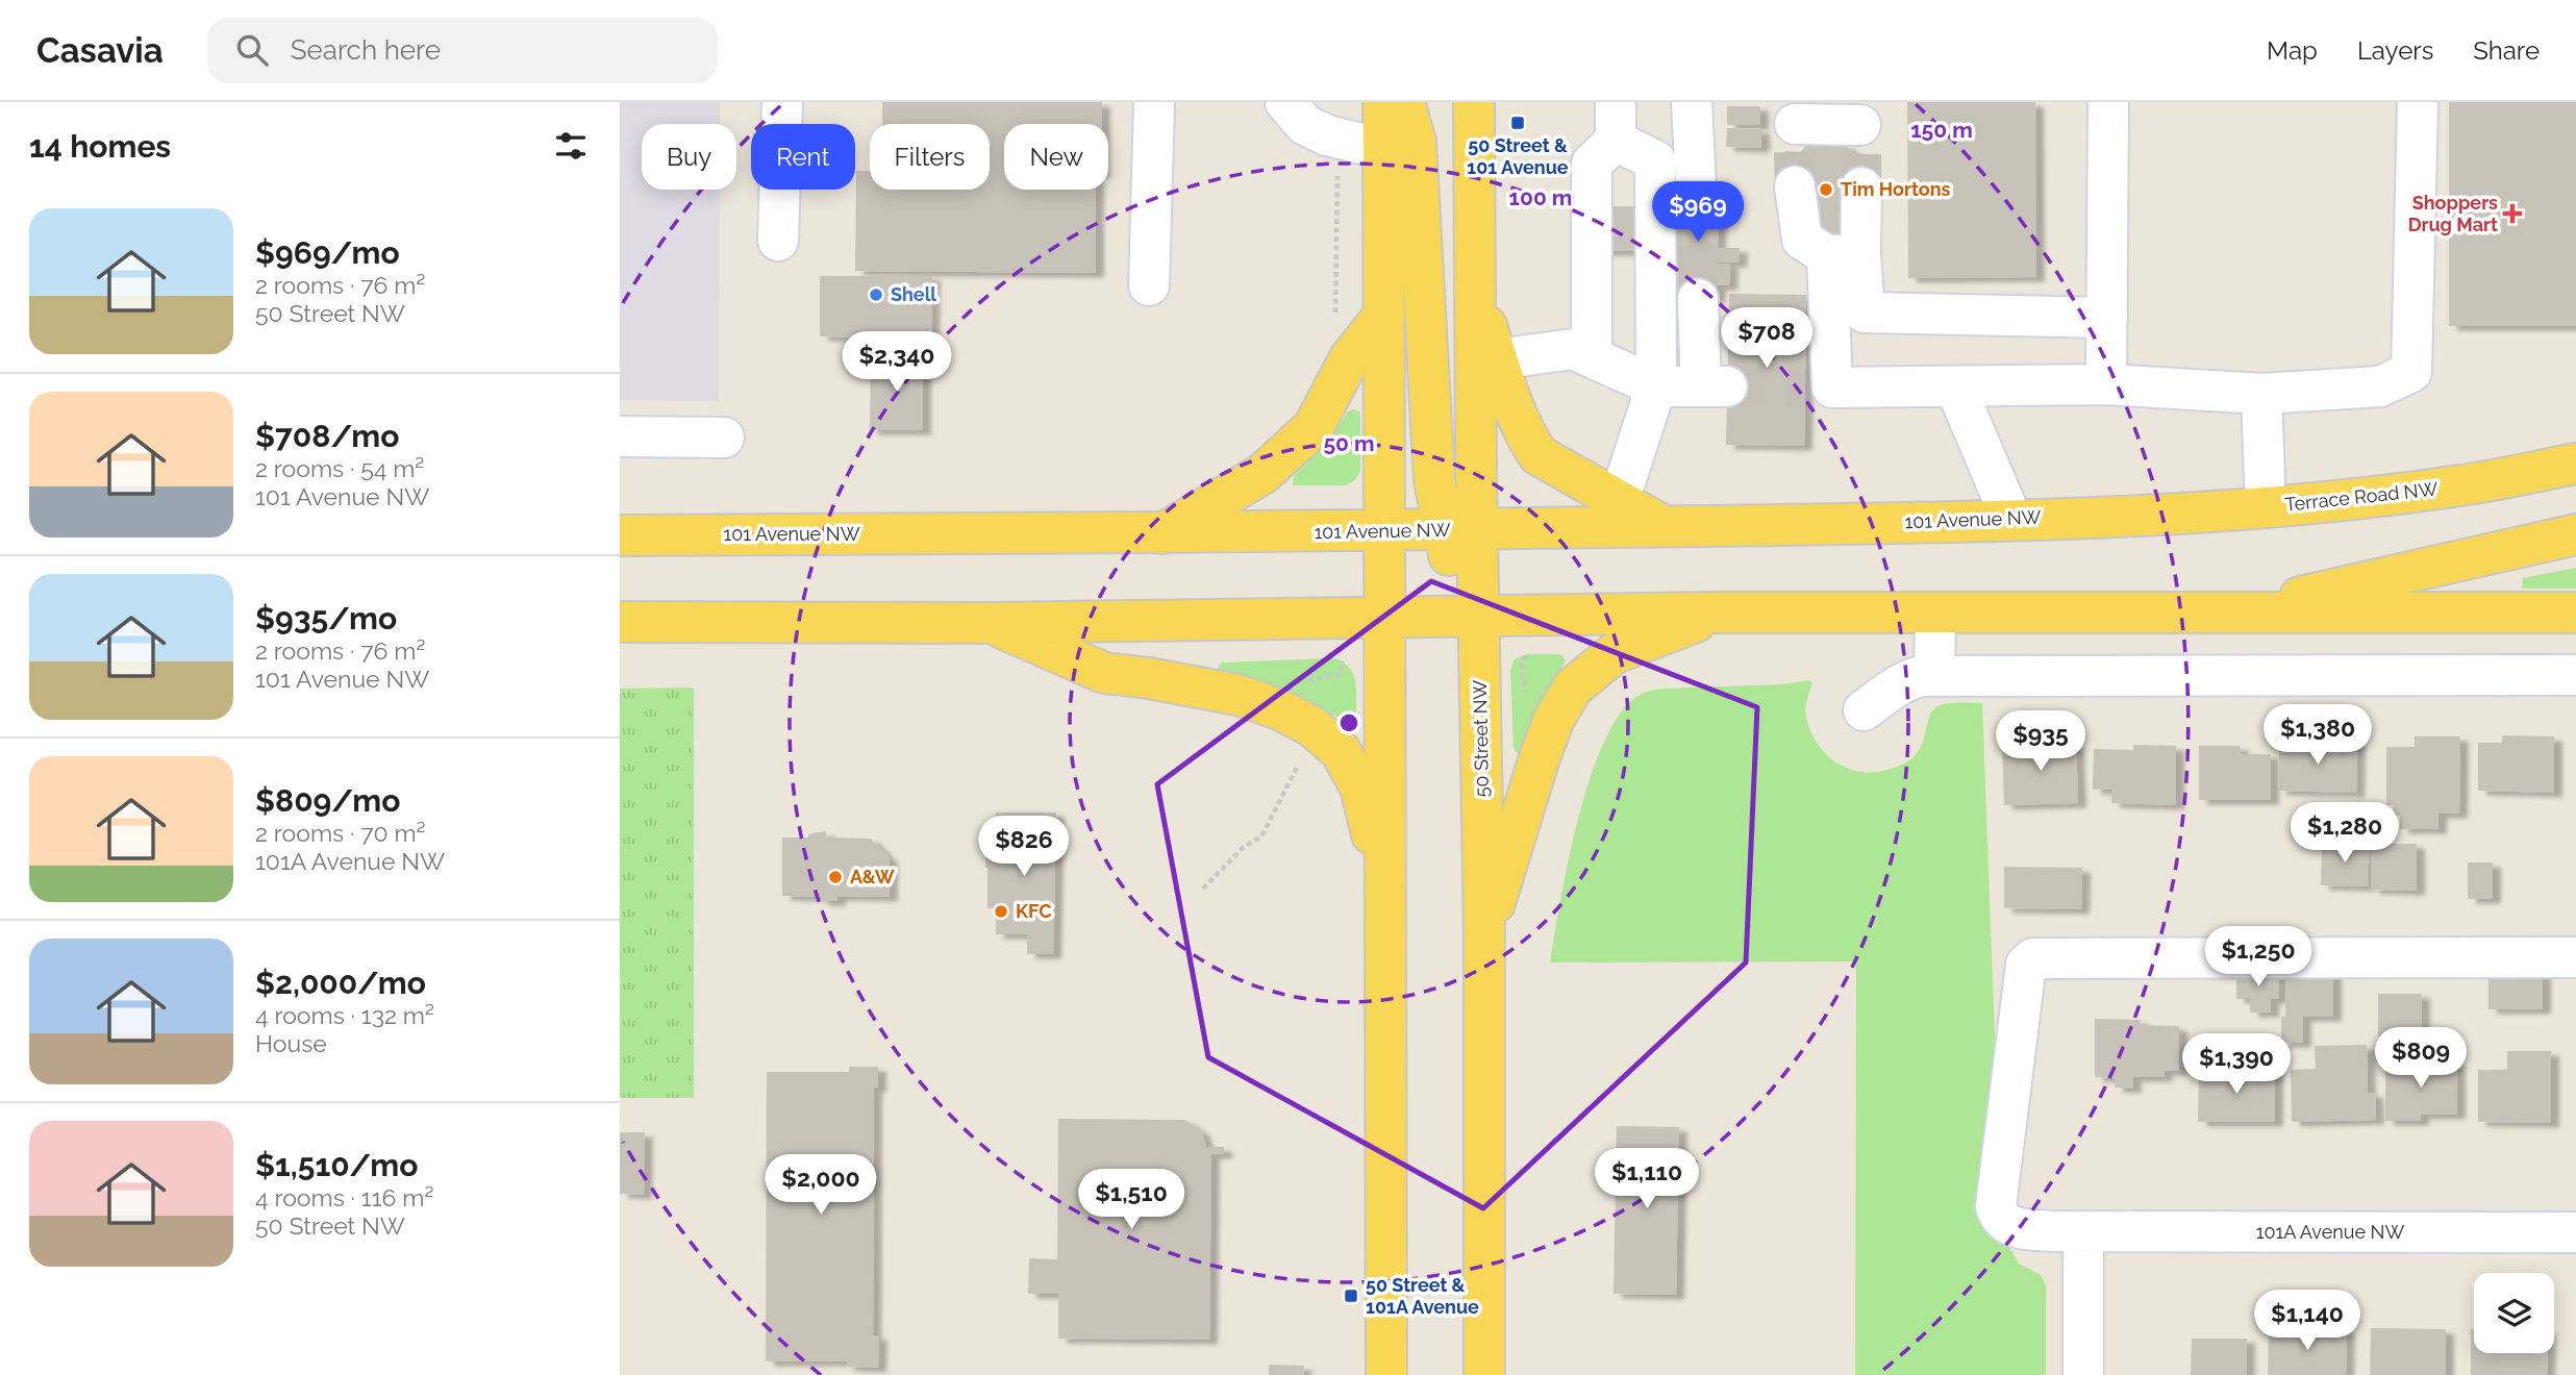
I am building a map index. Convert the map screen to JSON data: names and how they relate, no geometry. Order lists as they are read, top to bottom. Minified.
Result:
{"streets":{"main road":["Terrace Road NW","101 Avenue NW","50 Street NW"],"street":["101A Avenue NW"]},"crossings":[["Terrace Road NW","101 Avenue NW"],["101 Avenue NW","50 Street NW"]],"places":{"transit":["50 Street & 101 Avenue","50 Street & 101A Avenue"],"other":["Tim Hortons","Shell","A&W","KFC"],"health":["Shoppers Drug Mart"]},"page":{"header":"Casavia","search":"Search here","nav":["Map","Layers","Share"],"heading":"14 homes","chip":["Buy","Rent","Filters","New"],"price":["$969","$708","$2,340","$1,380","$935","$1,280","$826","$1,250","$809","$1,390","$1,110","$2,000","$1,510","$1,140"],"list":[{"name":"$969/mo","note":"2 rooms · 76 m² · 50 Street NW"},{"name":"$708/mo","note":"2 rooms · 54 m² · 101 Avenue NW"},{"name":"$935/mo","note":"2 rooms · 76 m² · 101 Avenue NW"},{"name":"$809/mo","note":"2 rooms · 70 m² · 101A Avenue NW"},{"name":"$2,000/mo","note":"4 rooms · 132 m² · House"},{"name":"$1,510/mo","note":"4 rooms · 116 m² · 50 Street NW"}]},"rings":["150 m","100 m","50 m"]}
